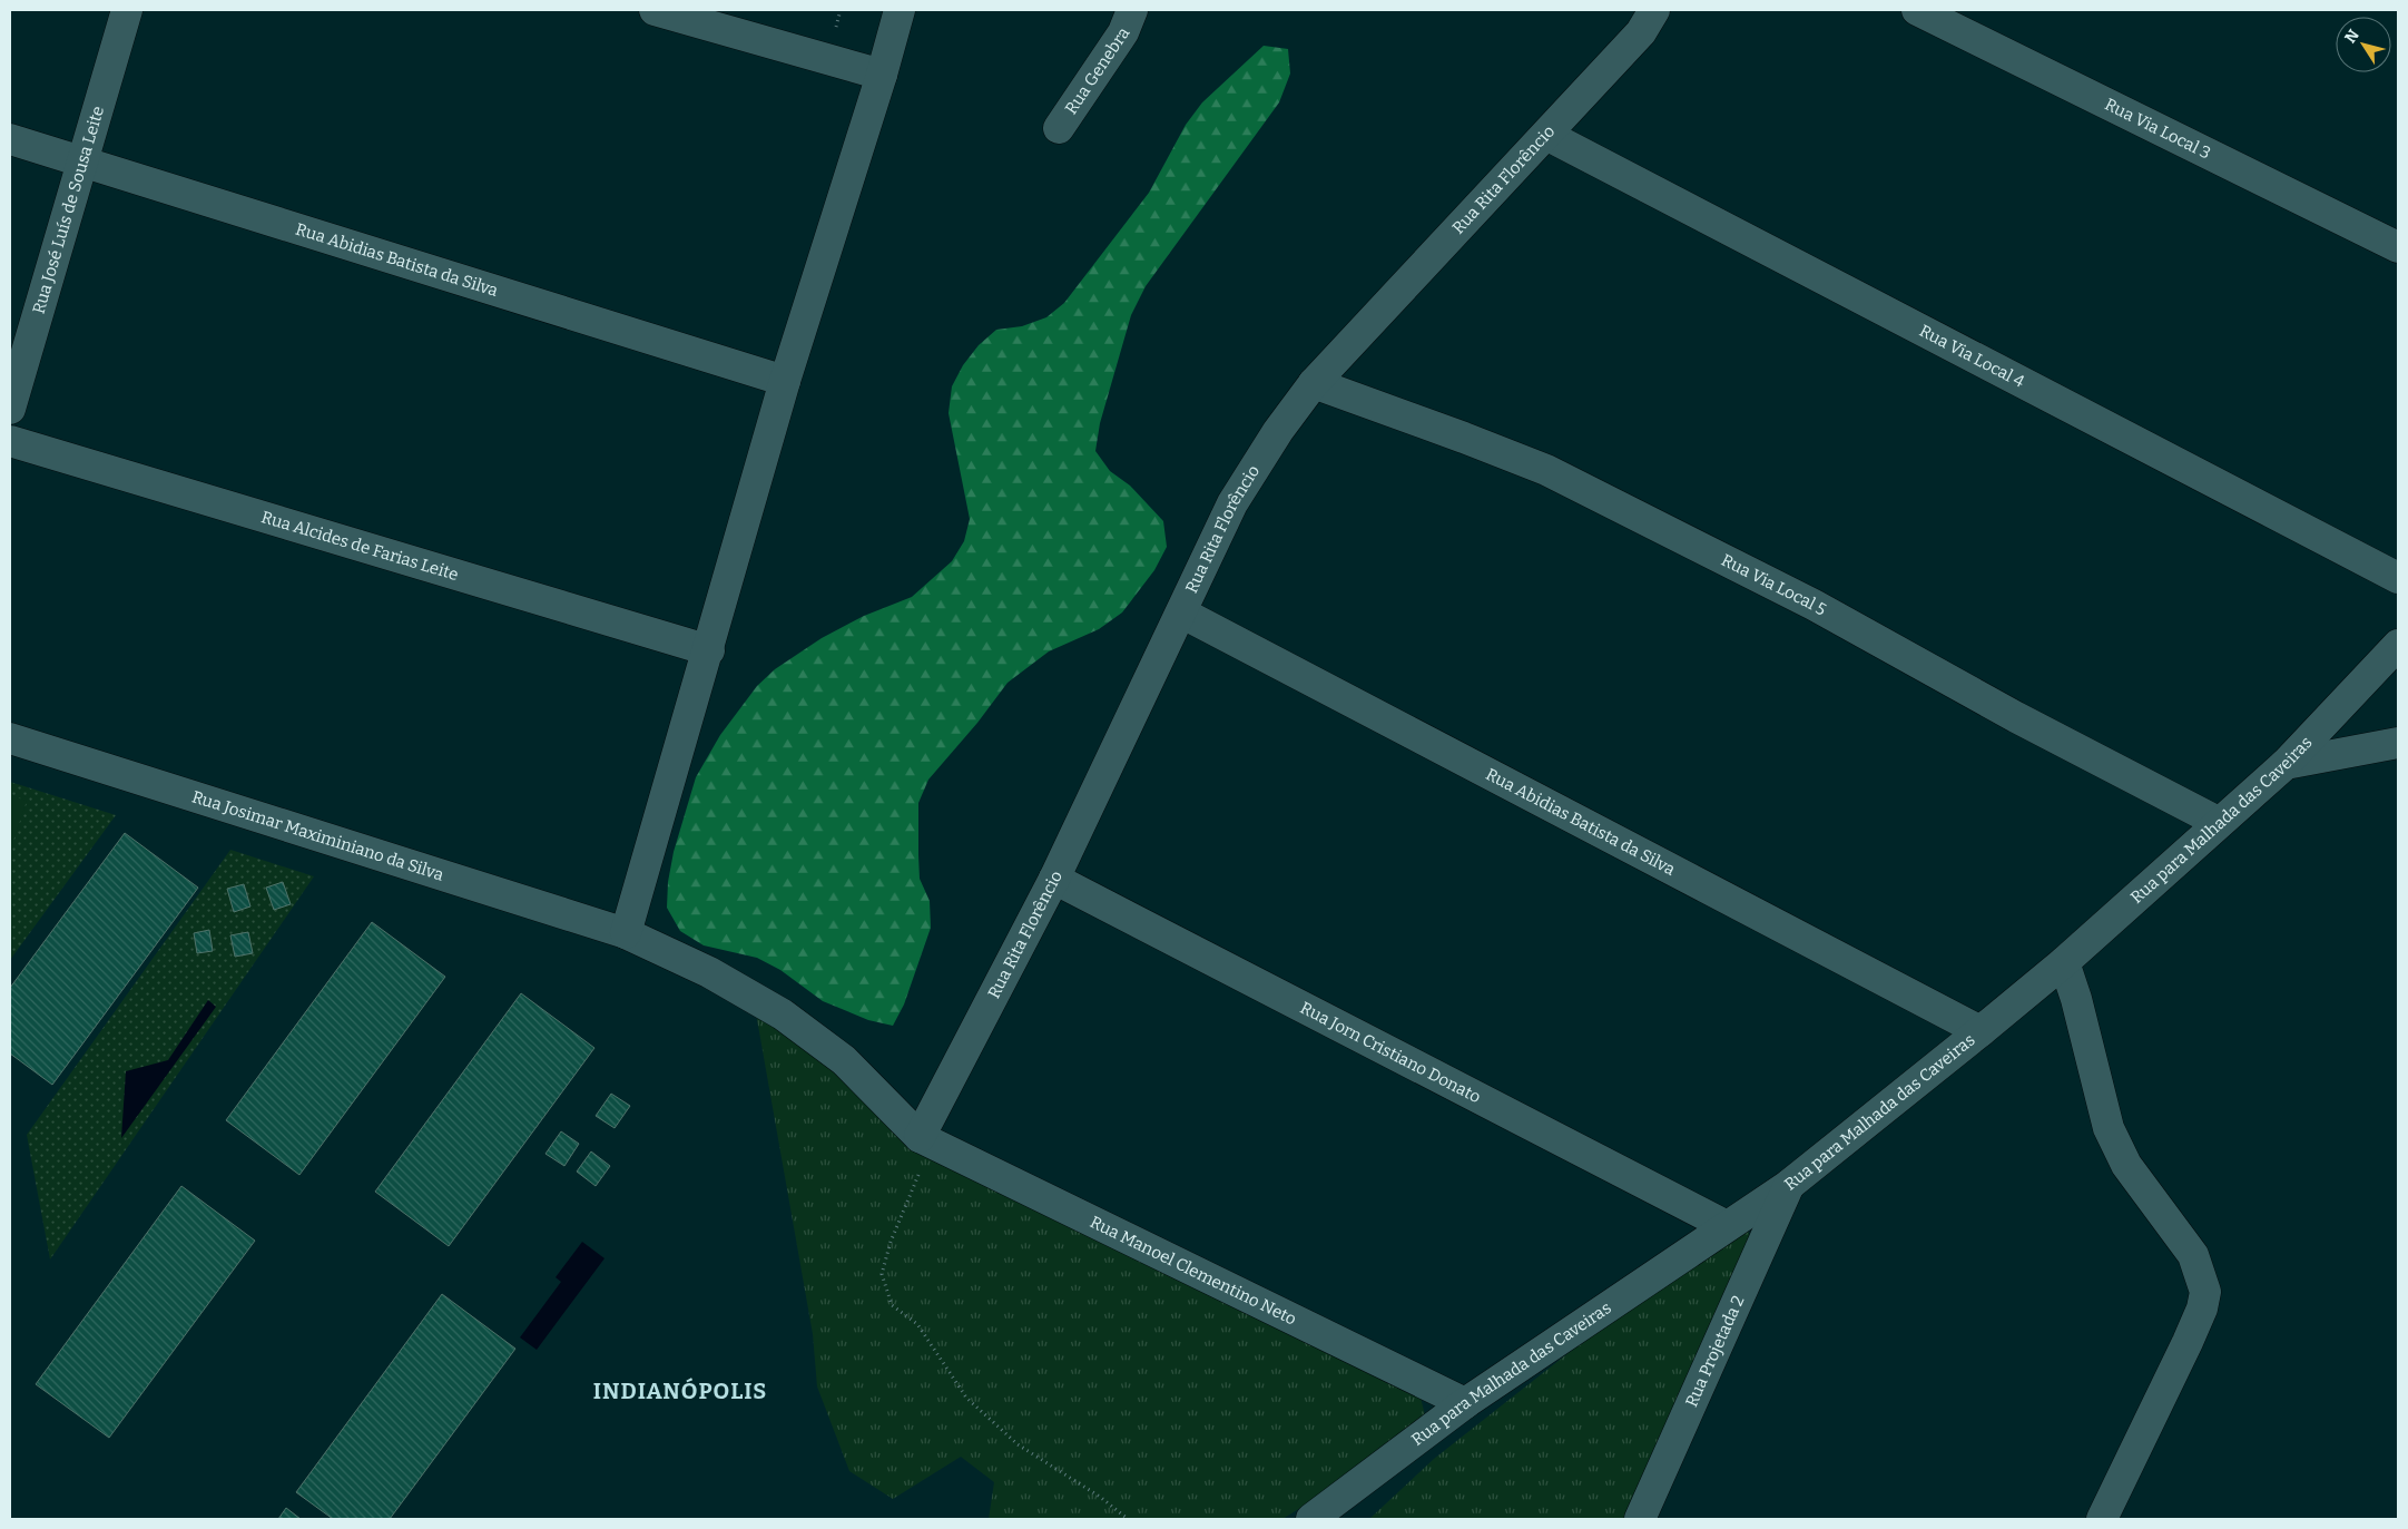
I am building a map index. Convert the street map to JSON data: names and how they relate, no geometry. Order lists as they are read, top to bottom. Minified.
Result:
{"streets":{"street":["Rua Genebra","Rua Via Local 3","Rua Rita Florêncio","Rua José Luís de Sousa Leite","Rua Abidias Batista da Silva","Rua Via Local 4","Rua Alcides de Farias Leite","Rua Via Local 5","Rua para Malhada das Caveiras","Rua Josimar Maximiniano da Silva","Rua Jorn Cristiano Donato","Rua Manoel Clementino Neto","Rua Projetada 2"]},"crossings":[["Rua Rita Florêncio","Rua Abidias Batista da Silva"],["Rua Rita Florêncio","Rua Via Local 4"],["Rua Rita Florêncio","Rua Via Local 5"],["Rua Rita Florêncio","Rua Josimar Maximiniano da Silva"],["Rua Rita Florêncio","Rua Jorn Cristiano Donato"],["Rua Rita Florêncio","Rua Manoel Clementino Neto"],["Rua José Luís de Sousa Leite","Rua Abidias Batista da Silva"],["Rua Abidias Batista da Silva","Rua para Malhada das Caveiras"],["Rua Via Local 5","Rua para Malhada das Caveiras"],["Rua para Malhada das Caveiras","Rua Jorn Cristiano Donato"],["Rua para Malhada das Caveiras","Rua Manoel Clementino Neto"],["Rua para Malhada das Caveiras","Rua Projetada 2"],["Rua Josimar Maximiniano da Silva","Rua Manoel Clementino Neto"]],"districts":["INDIANÓPOLIS"],"north":"top left"}
